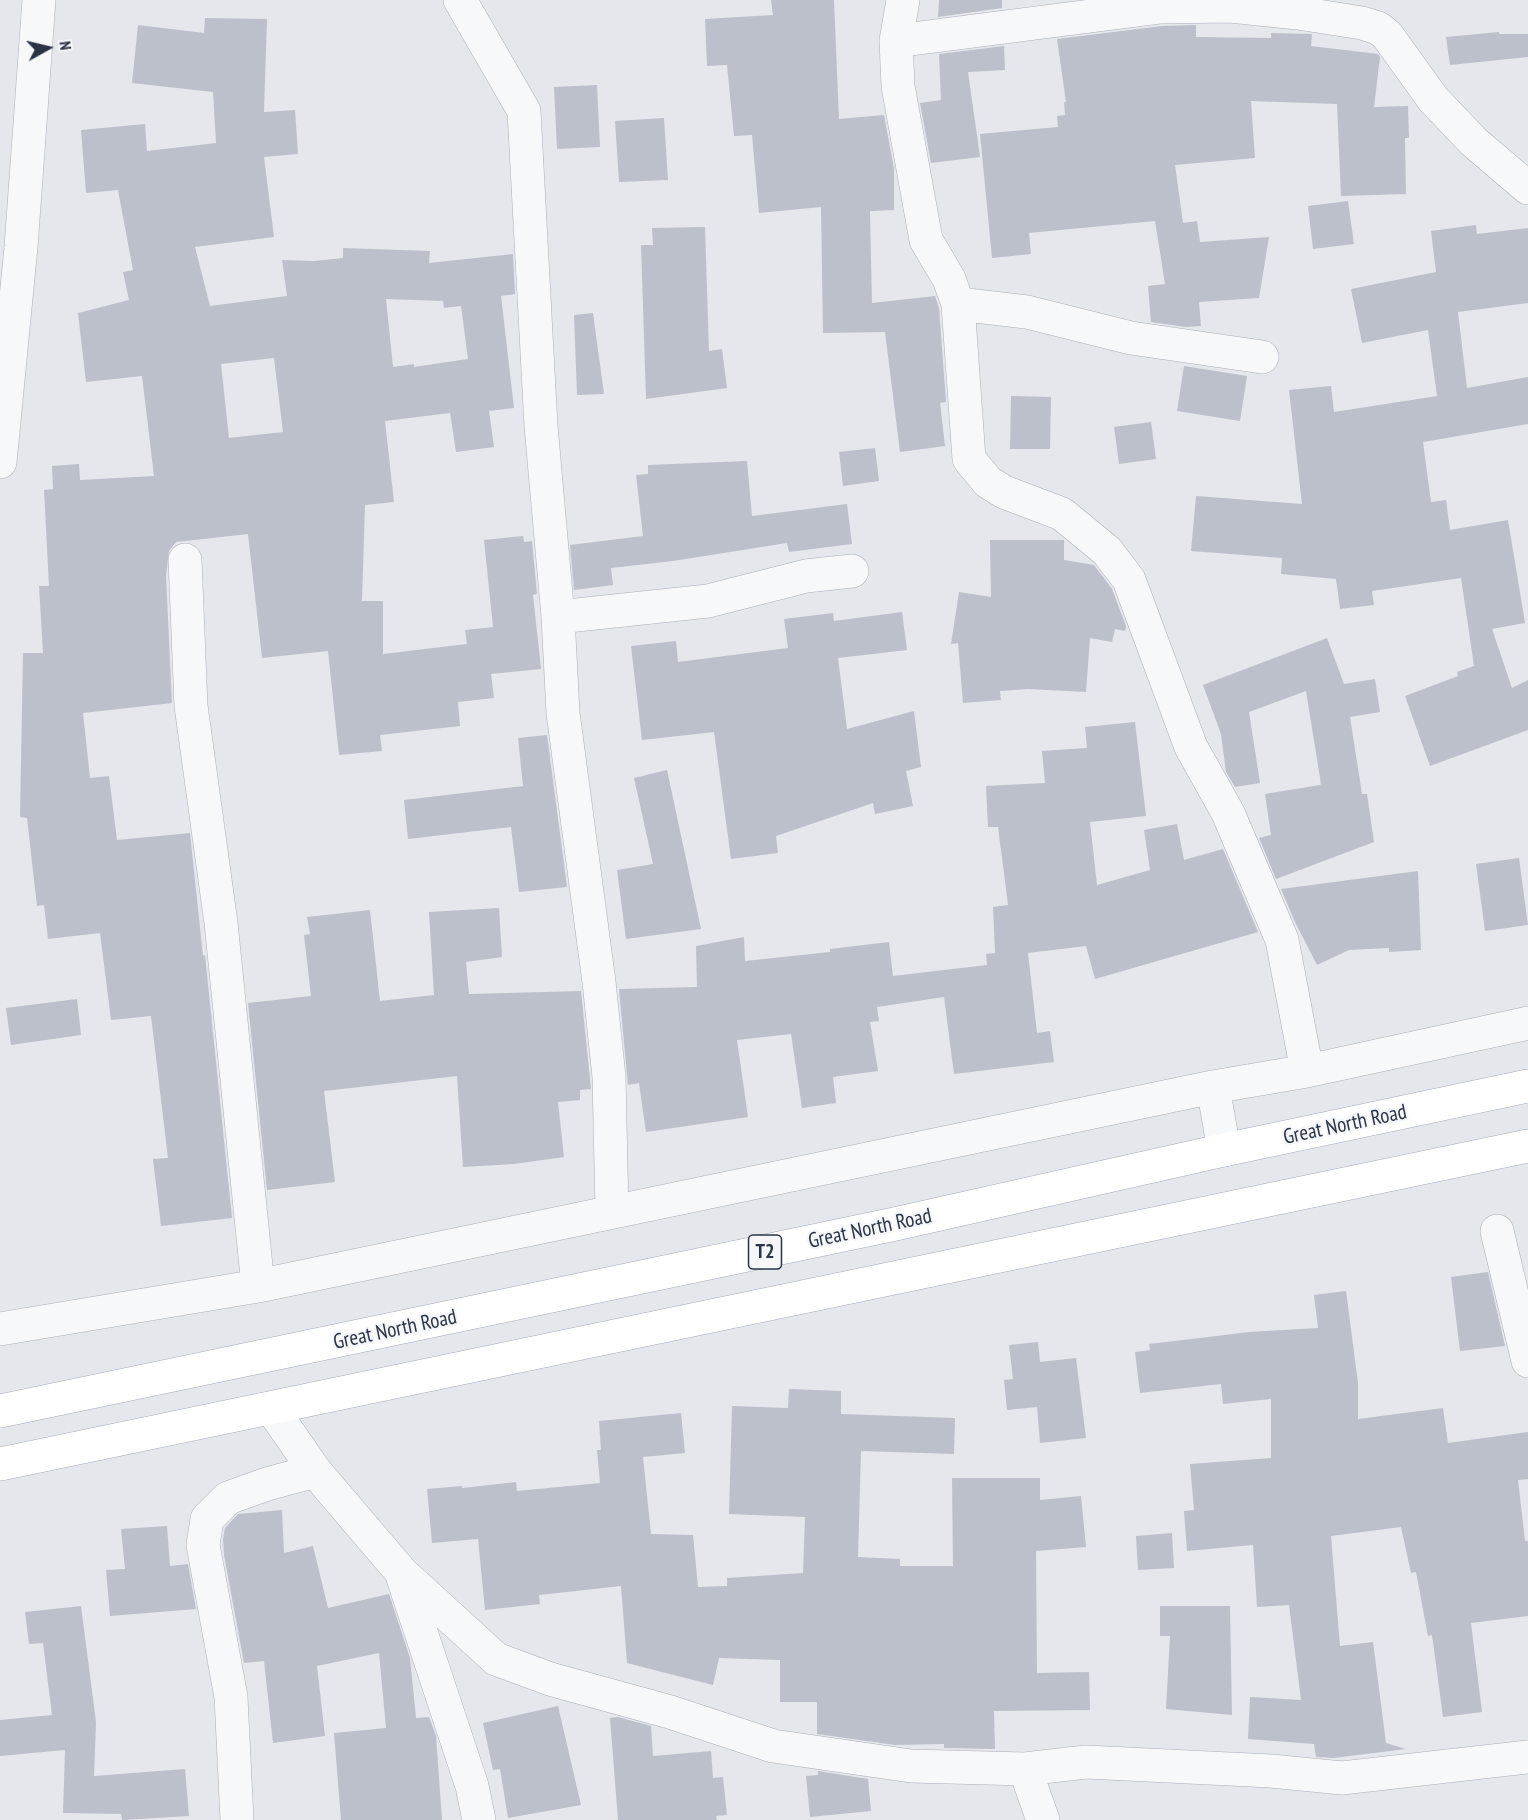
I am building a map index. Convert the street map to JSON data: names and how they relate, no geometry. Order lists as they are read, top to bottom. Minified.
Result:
{"streets":{"main road":["Great North Road","T2"]},"north":"right"}
